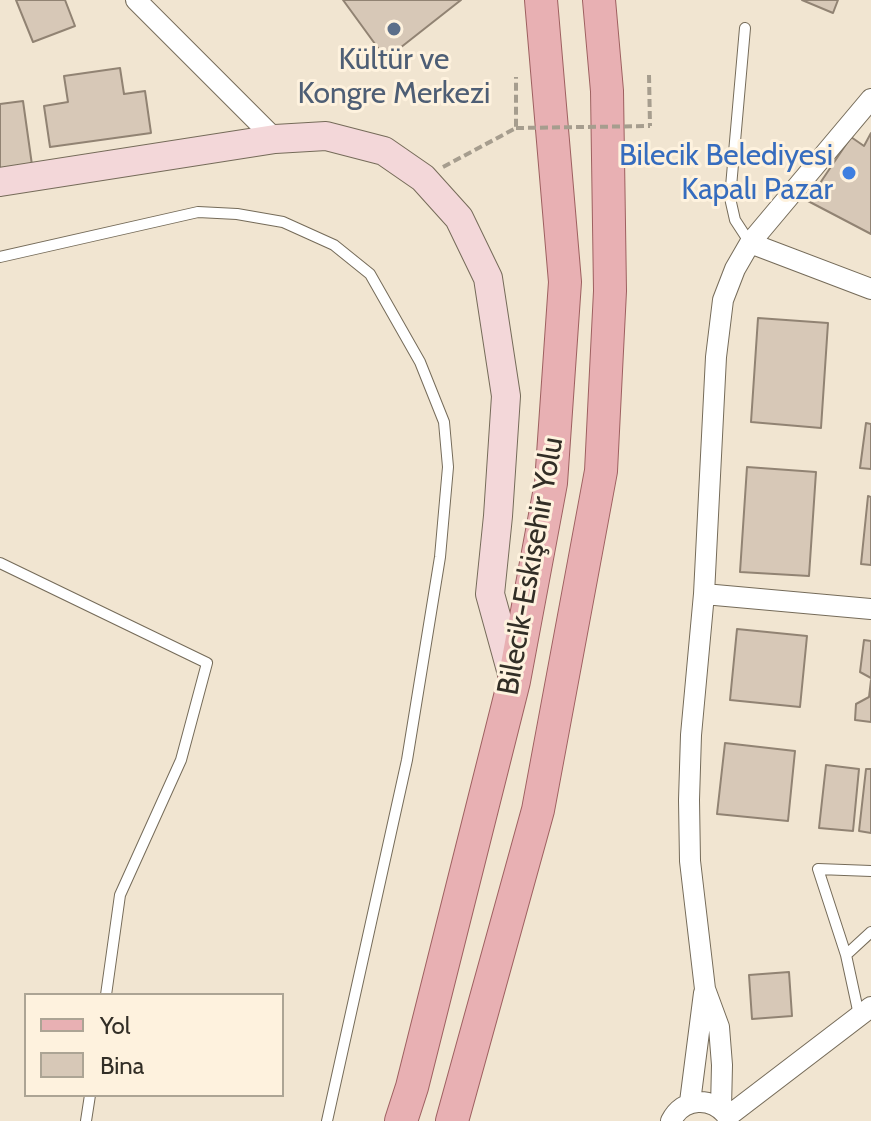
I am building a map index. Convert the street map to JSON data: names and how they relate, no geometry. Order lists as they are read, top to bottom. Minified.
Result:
{"streets":{"main road":["Bilecik-Eskişehir Yolu"]},"places":["Kültür ve Kongre Merkezi","Bilecik Belediyesi Kapalı Pazar"],"legend":["Yol","Bina"]}
